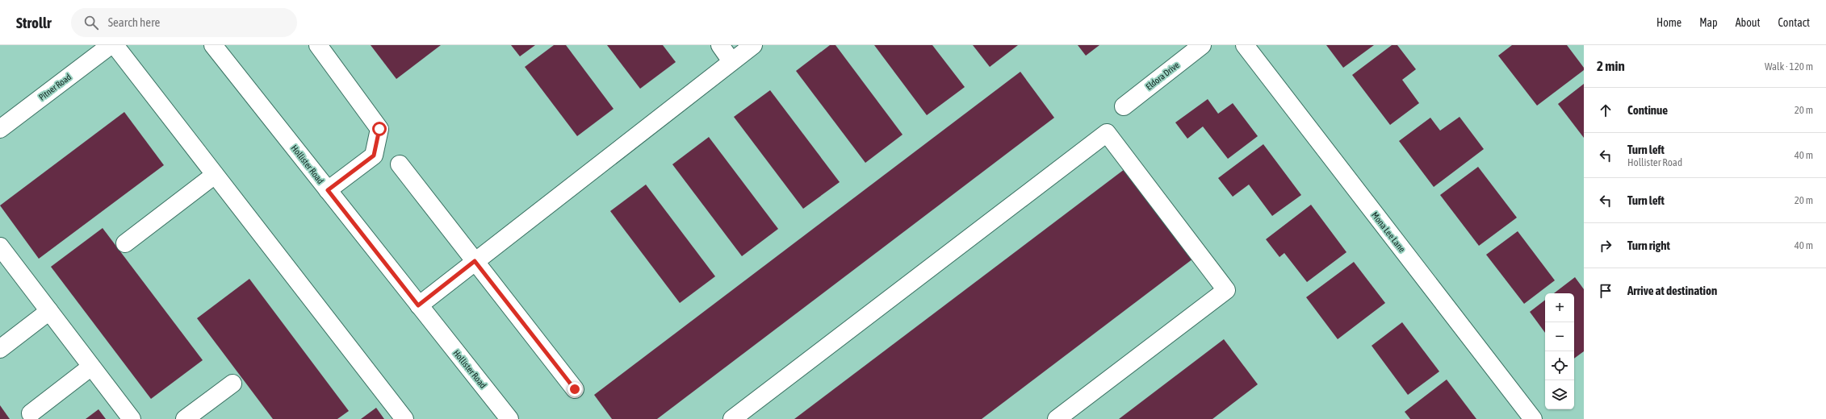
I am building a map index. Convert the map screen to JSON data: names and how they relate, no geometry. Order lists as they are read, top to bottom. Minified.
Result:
{"streets":{"street":["Eldora Drive","Pitner Road","Hollister Road","Mona Lee Lane"]},"page":{"header":"Strollr","search":"Search here","nav":["Home","Map","About","Contact"],"heading":["2 min","Walk · 120 m"],"list":[["Continue","20 m"],["Turn left","Hollister Road","40 m"],["Turn left","20 m"],["Turn right","40 m"],"Arrive at destination"],"map_buttons":["+","−"]}}
